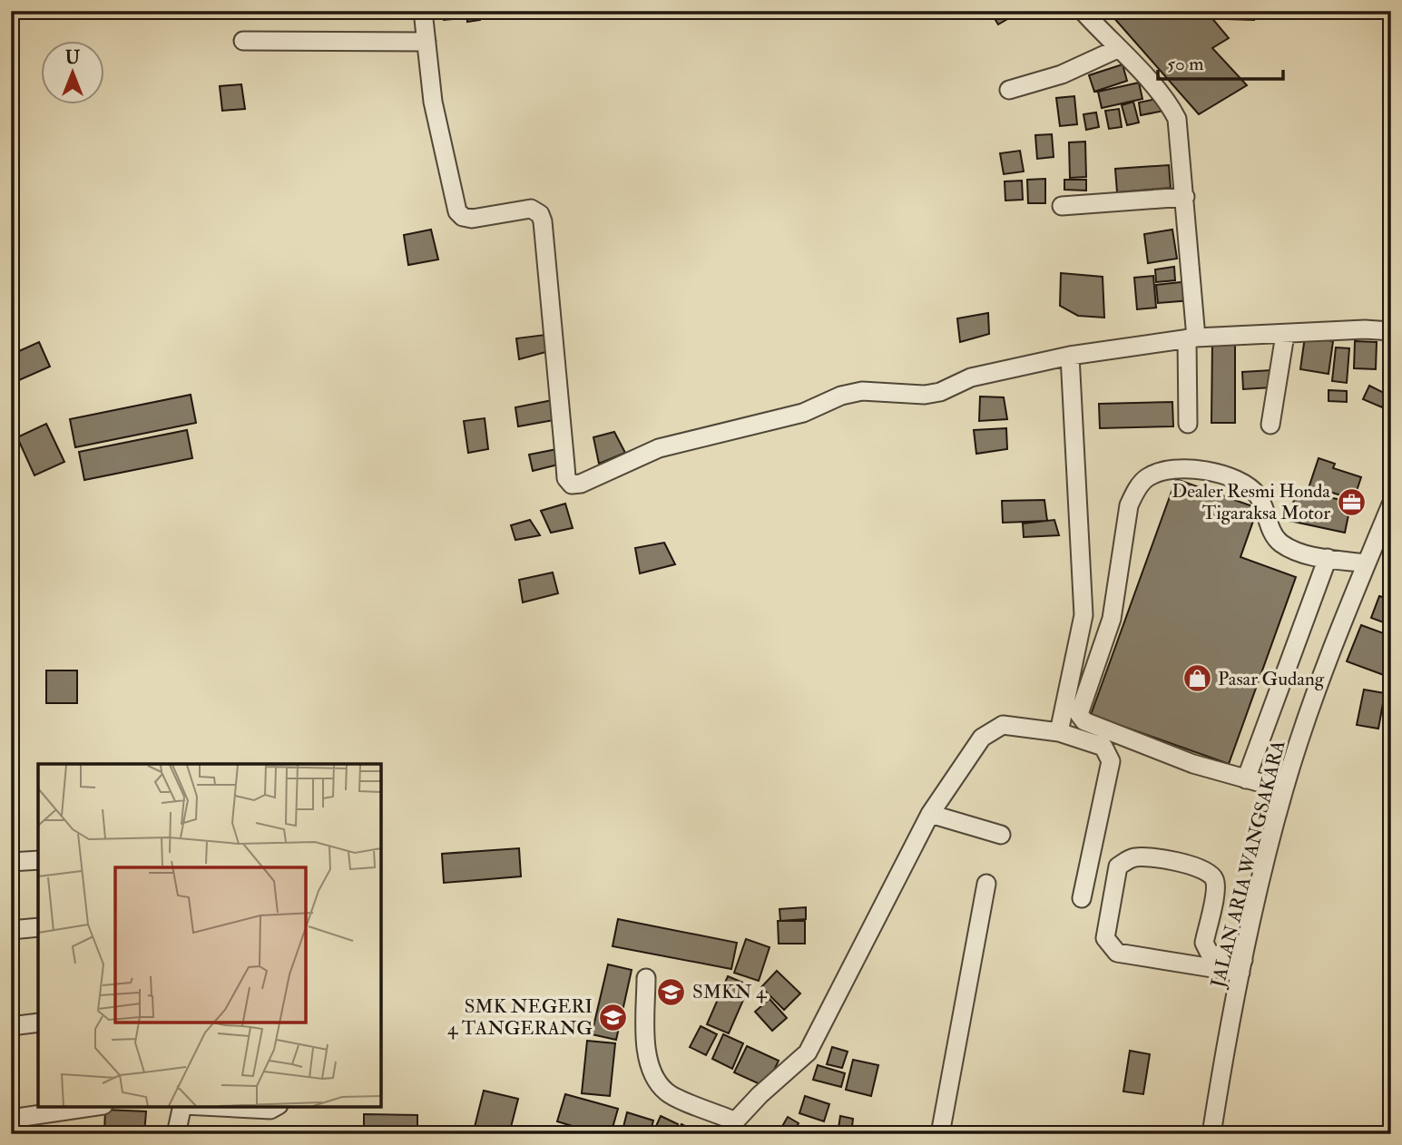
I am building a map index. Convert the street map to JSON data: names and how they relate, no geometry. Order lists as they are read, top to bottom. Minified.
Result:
{"streets":{"street":["JALAN ARIA WANGSAKARA"]},"places":{"office":["Dealer Resmi Honda Tigaraksa Motor"],"shop":["Pasar Gudang"],"school or university":["SMKN 4","SMK NEGERI 4 TANGERANG"]},"scale_bar":"50 m","north":"top"}
